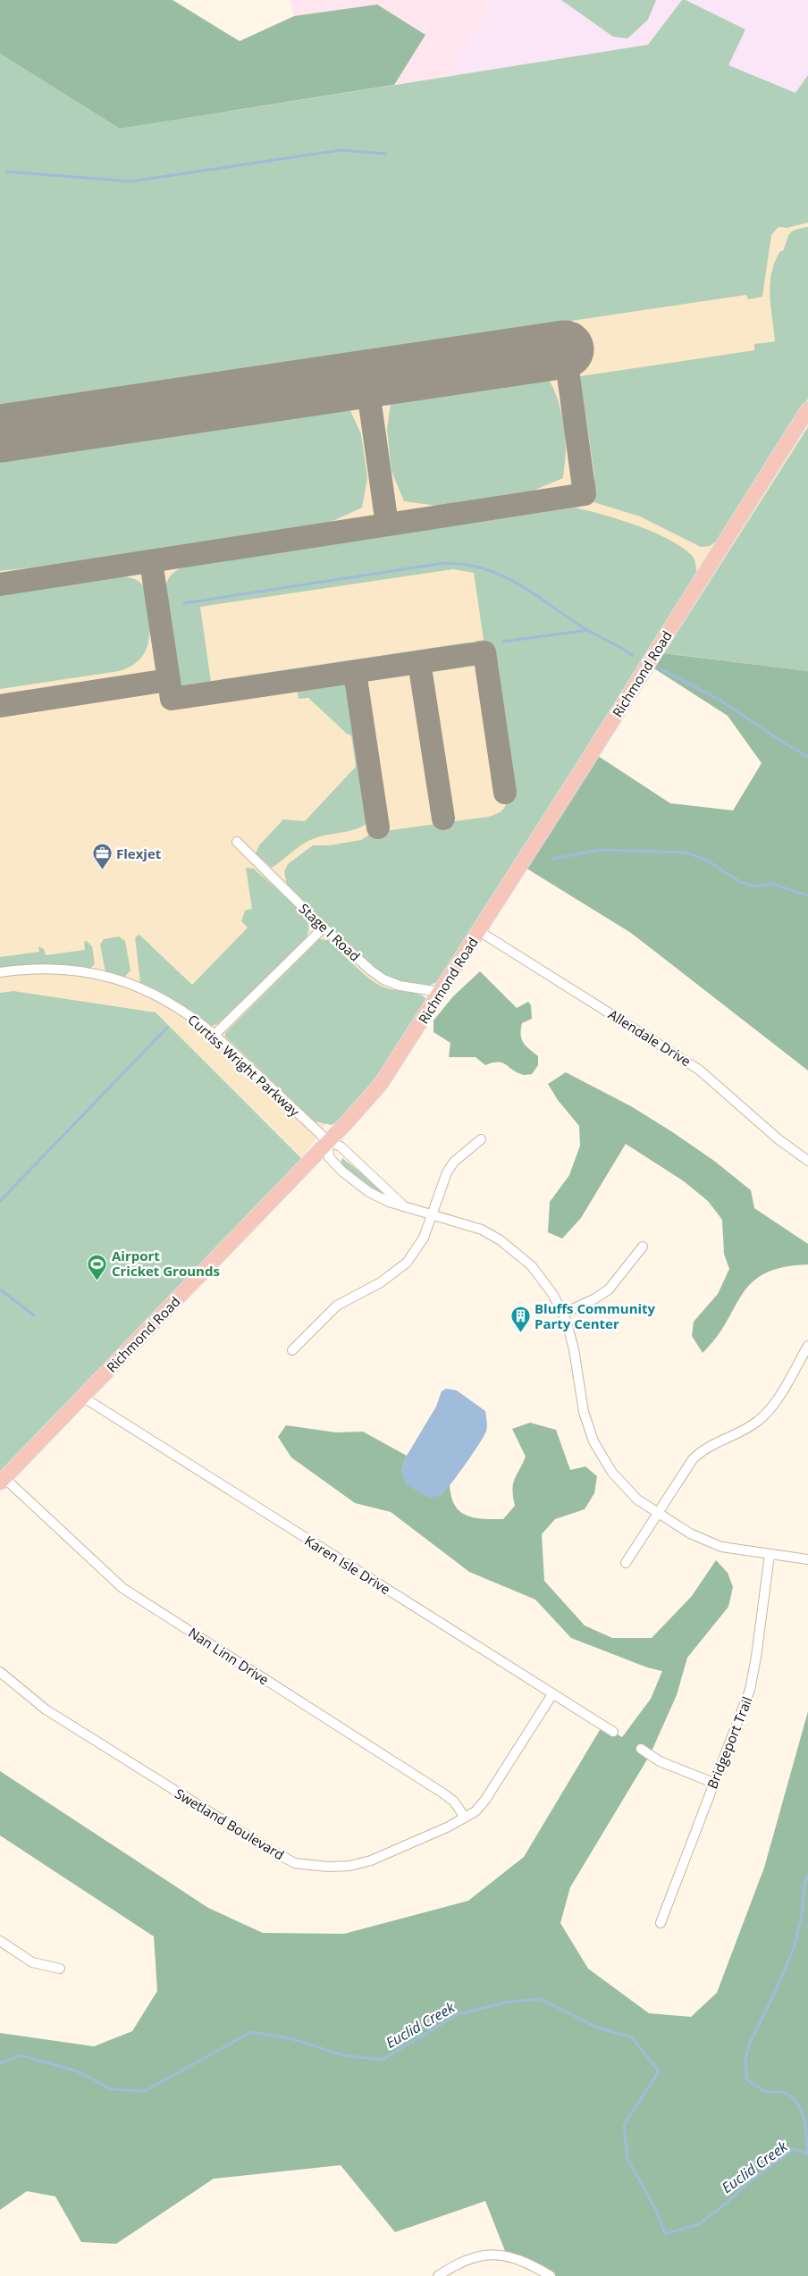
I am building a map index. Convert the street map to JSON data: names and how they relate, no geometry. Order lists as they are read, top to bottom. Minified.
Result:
{"streets":{"main road":["Richmond Road"],"street":["Stage I Road","Allendale Drive","Curtiss Wright Parkway","Karen Isle Drive","Nan Linn Drive","Bridgeport Trail","Swetland Boulevard"]},"crossings":[["Richmond Road","Stage I Road"],["Richmond Road","Allendale Drive"],["Richmond Road","Curtiss Wright Parkway"],["Richmond Road","Karen Isle Drive"],["Richmond Road","Nan Linn Drive"],["Karen Isle Drive","Swetland Boulevard"],["Nan Linn Drive","Swetland Boulevard"]],"water":["Euclid Creek"],"places":{"office":["Flexjet"],"sports":["Airport Cricket Grounds"],"building":["Bluffs Community Party Center"]}}
